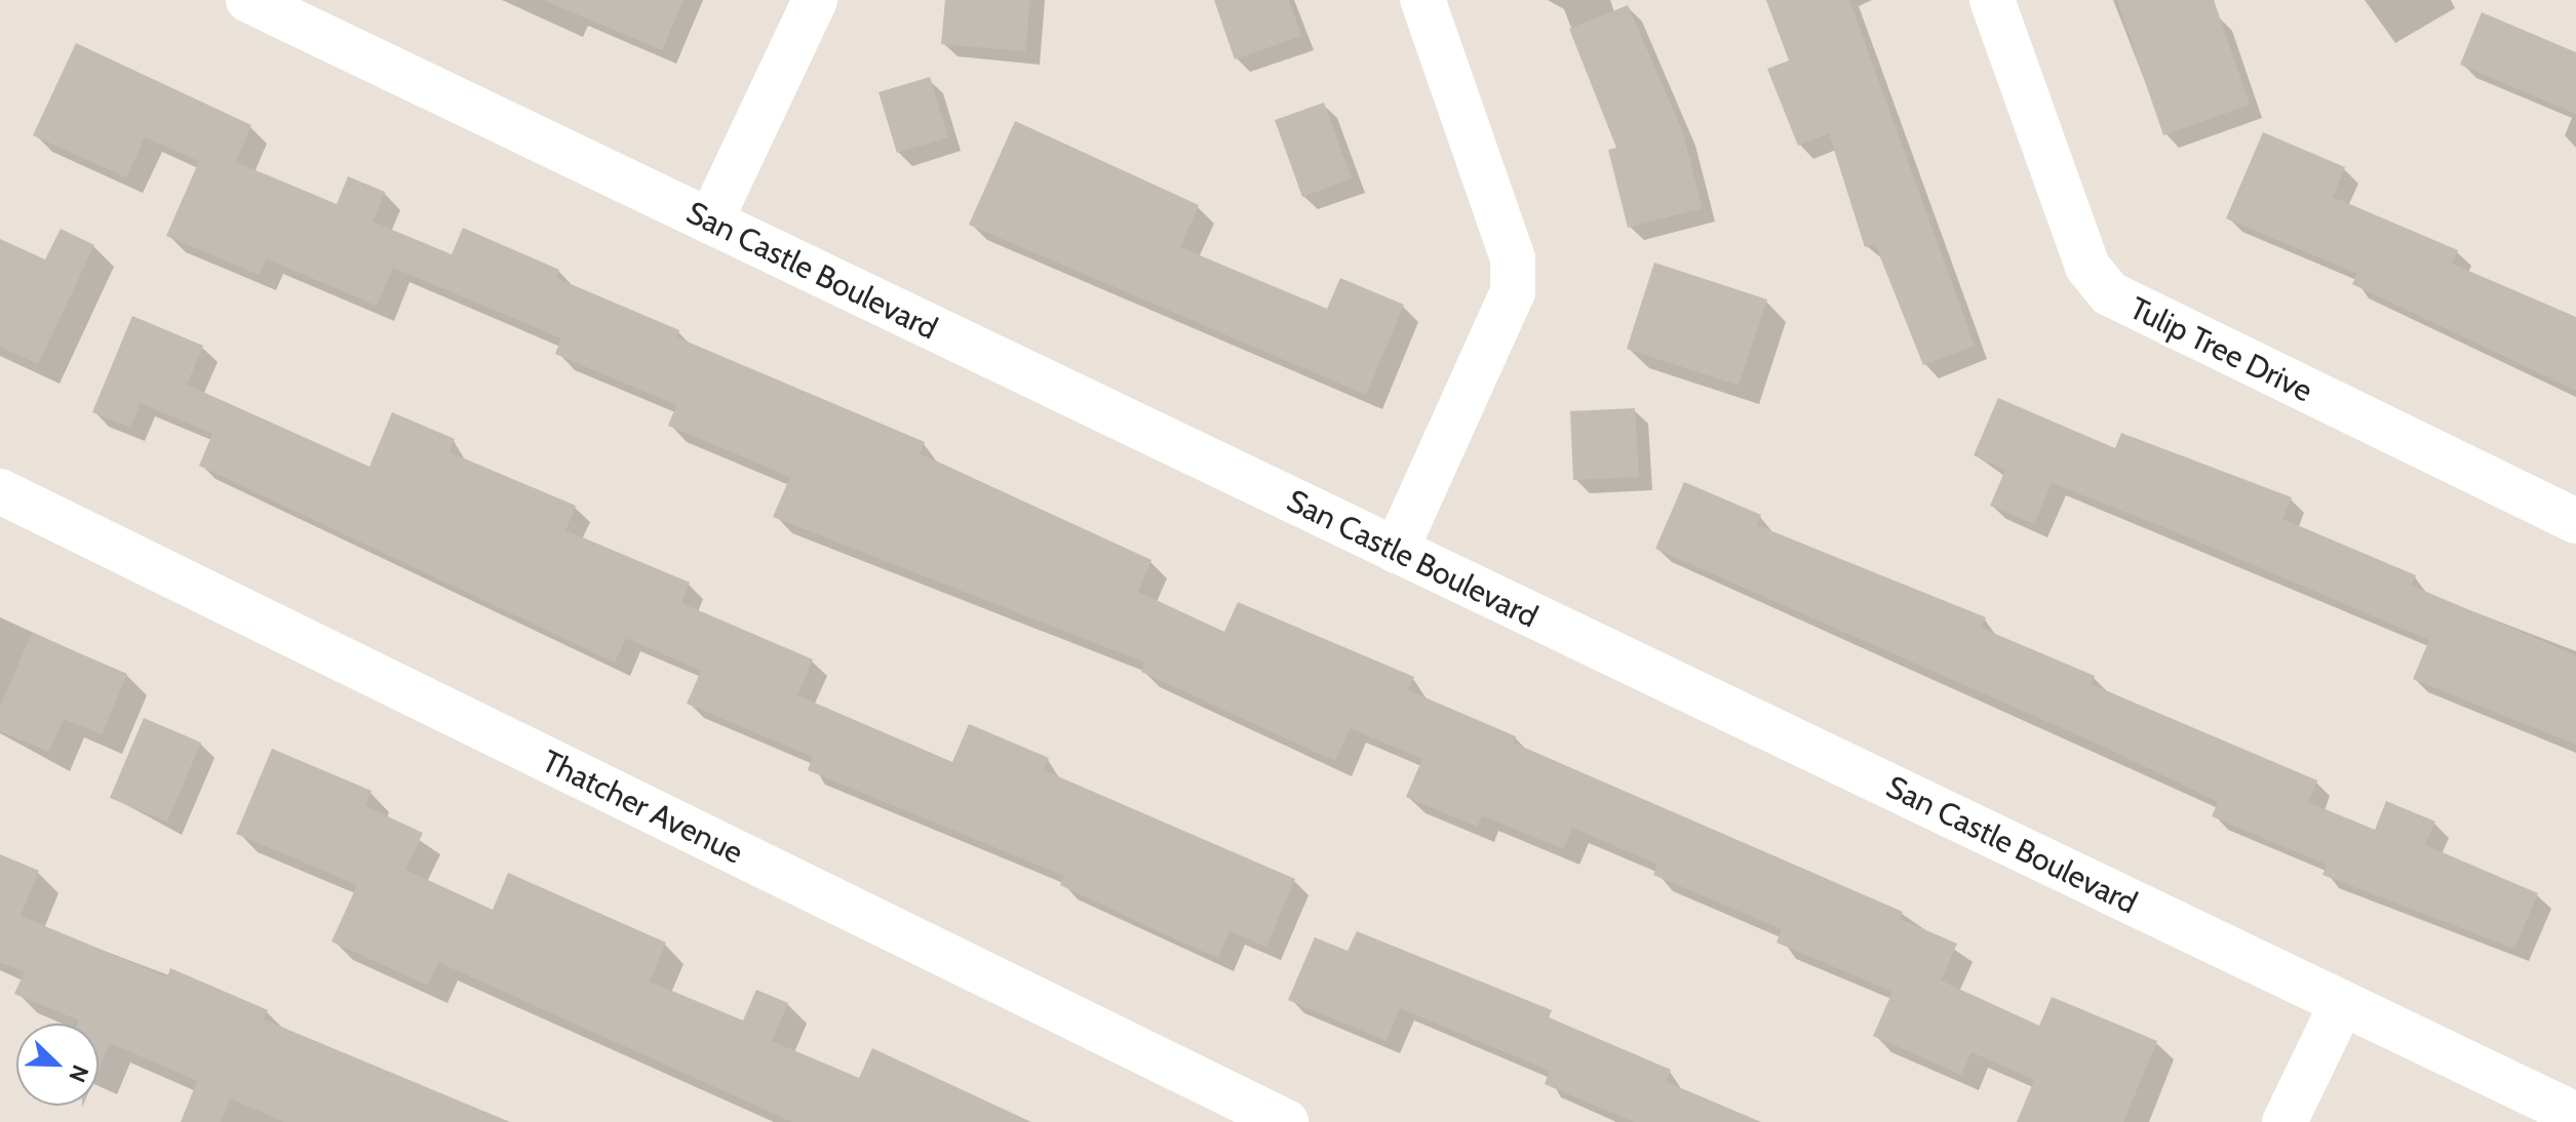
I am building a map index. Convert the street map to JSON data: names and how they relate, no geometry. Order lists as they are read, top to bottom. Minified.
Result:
{"streets":{"street":["San Castle Boulevard","Tulip Tree Drive","Thatcher Avenue"]},"north":"bottom right"}
